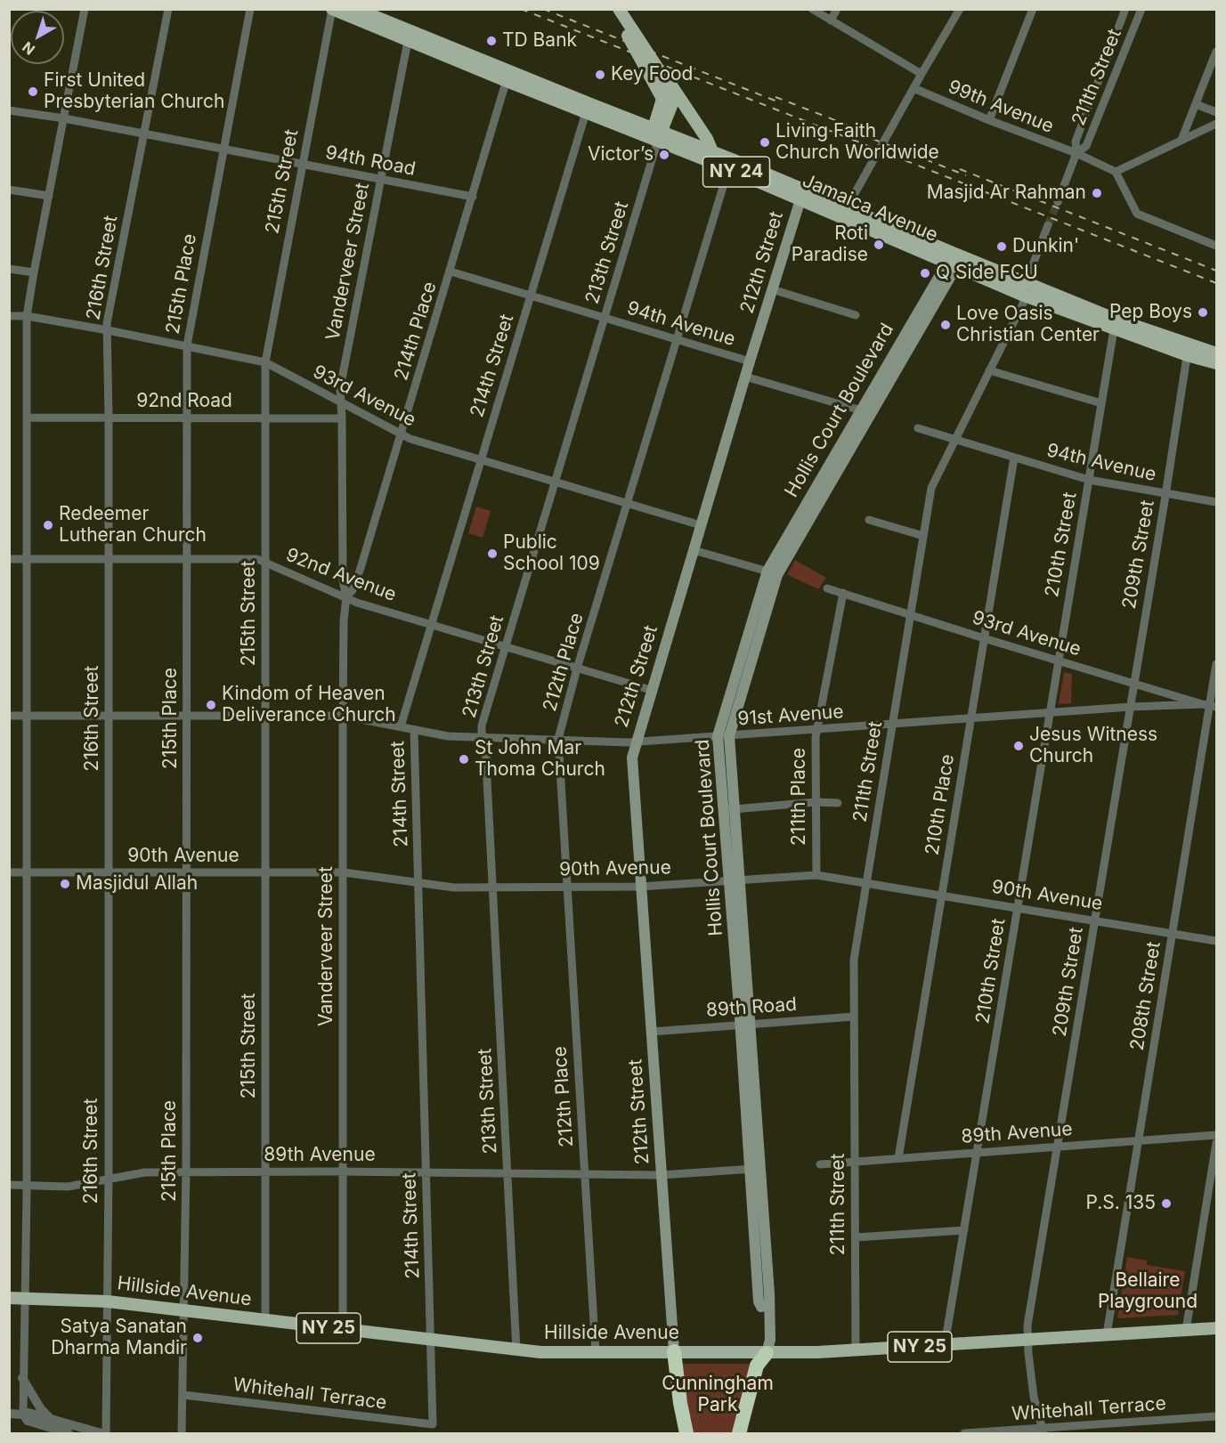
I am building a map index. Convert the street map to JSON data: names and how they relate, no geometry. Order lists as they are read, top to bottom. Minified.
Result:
{"streets":{"main road":["NY 24","Jamaica Avenue","212th Street","Hollis Court Boulevard","Hillside Avenue","NY 25"],"street":["211th Street","99th Avenue","94th Road","215th Street","213th Street","Vanderveer Street","216th Street","215th Place","94th Avenue","214th Place","214th Street","93rd Avenue","92nd Road","210th Street","209th Street","92nd Avenue","212th Place","91st Avenue","211th Place","210th Place","90th Avenue","208th Street","89th Road","89th Avenue","Whitehall Terrace"]},"crossings":[["211th Street","99th Avenue"],["211th Street","Jamaica Avenue"],["211th Street","94th Avenue"],["211th Street","93rd Avenue"],["211th Street","91st Avenue"],["211th Street","90th Avenue"],["211th Street","89th Road"],["211th Street","89th Avenue"],["211th Street","Hillside Avenue"],["94th Road","215th Street"],["94th Road","Vanderveer Street"],["94th Road","216th Street"],["94th Road","215th Place"],["94th Road","214th Place"],["NY 24","Jamaica Avenue"],["215th Street","Jamaica Avenue"],["215th Street","93rd Avenue"],["215th Street","92nd Road"],["215th Street","92nd Avenue"],["215th Street","90th Avenue"],["215th Street","89th Avenue"],["215th Street","Hillside Avenue"],["Jamaica Avenue","213th Street"],["Jamaica Avenue","Vanderveer Street"],["Jamaica Avenue","212th Street"],["Jamaica Avenue","214th Place"],["Jamaica Avenue","214th Street"],["Jamaica Avenue","Hollis Court Boulevard"],["Jamaica Avenue","210th Street"],["Jamaica Avenue","209th Street"],["Jamaica Avenue","212th Place"],["213th Street","94th Avenue"],["213th Street","93rd Avenue"],["213th Street","92nd Avenue"],["213th Street","91st Avenue"],["213th Street","90th Avenue"],["213th Street","89th Avenue"],["213th Street","Hillside Avenue"],["Vanderveer Street","214th Place"],["Vanderveer Street","93rd Avenue"],["Vanderveer Street","92nd Road"],["Vanderveer Street","92nd Avenue"],["Vanderveer Street","90th Avenue"],["Vanderveer Street","89th Avenue"],["Vanderveer Street","Hillside Avenue"],["212th Street","94th Avenue"],["212th Street","93rd Avenue"],["212th Street","92nd Avenue"],["212th Street","91st Avenue"],["212th Street","90th Avenue"],["212th Street","89th Road"],["212th Street","89th Avenue"],["212th Street","Hillside Avenue"],["216th Street","93rd Avenue"],["216th Street","92nd Road"],["216th Street","92nd Avenue"],["216th Street","90th Avenue"],["216th Street","89th Avenue"],["216th Street","Hillside Avenue"],["215th Place","93rd Avenue"],["215th Place","92nd Road"],["215th Place","92nd Avenue"],["215th Place","90th Avenue"],["215th Place","89th Avenue"],["215th Place","Hillside Avenue"],["215th Place","Whitehall Terrace"],["94th Avenue","214th Place"],["94th Avenue","214th Street"],["94th Avenue","210th Street"],["94th Avenue","209th Street"],["94th Avenue","212th Place"],["94th Avenue","210th Place"],["214th Place","93rd Avenue"],["214th Place","92nd Avenue"],["214th Street","93rd Avenue"],["214th Street","92nd Avenue"],["214th Street","91st Avenue"],["214th Street","90th Avenue"],["214th Street","89th Avenue"],["214th Street","Hillside Avenue"],["214th Street","Whitehall Terrace"],["93rd Avenue","210th Street"],["93rd Avenue","209th Street"],["93rd Avenue","212th Place"],["93rd Avenue","91st Avenue"],["93rd Avenue","211th Place"],["93rd Avenue","210th Place"],["93rd Avenue","208th Street"],["Hollis Court Boulevard","91st Avenue"],["Hollis Court Boulevard","90th Avenue"],["Hollis Court Boulevard","89th Road"],["Hollis Court Boulevard","89th Avenue"],["Hollis Court Boulevard","Hillside Avenue"],["210th Street","91st Avenue"],["210th Street","90th Avenue"],["210th Street","89th Avenue"],["210th Street","Hillside Avenue"],["209th Street","91st Avenue"],["209th Street","90th Avenue"],["209th Street","89th Avenue"],["209th Street","Hillside Avenue"],["209th Street","Whitehall Terrace"],["92nd Avenue","212th Place"],["212th Place","91st Avenue"],["212th Place","90th Avenue"],["212th Place","89th Avenue"],["212th Place","Hillside Avenue"],["91st Avenue","211th Place"],["91st Avenue","210th Place"],["91st Avenue","208th Street"],["211th Place","90th Avenue"],["210th Place","90th Avenue"],["210th Place","89th Avenue"],["90th Avenue","208th Street"],["208th Street","89th Avenue"],["208th Street","Hillside Avenue"]],"parks":["Bellaire Playground","Cunningham Park"],"places":["TD Bank","Key Food","First United Presbyterian Church","Living Faith Church Worldwide","Victor’s","Masjid Ar Rahman","Roti Paradise","Dunkin'","Q Side FCU","Pep Boys","Love Oasis Christian Center","Redeemer Lutheran Church","Public School 109","Kindom of Heaven Deliverance Church","Jesus Witness Church","St John Mar Thoma Church","Masjidul Allah","P.S. 135","Satya Sanatan Dharma Mandir"],"north":"bottom left"}
